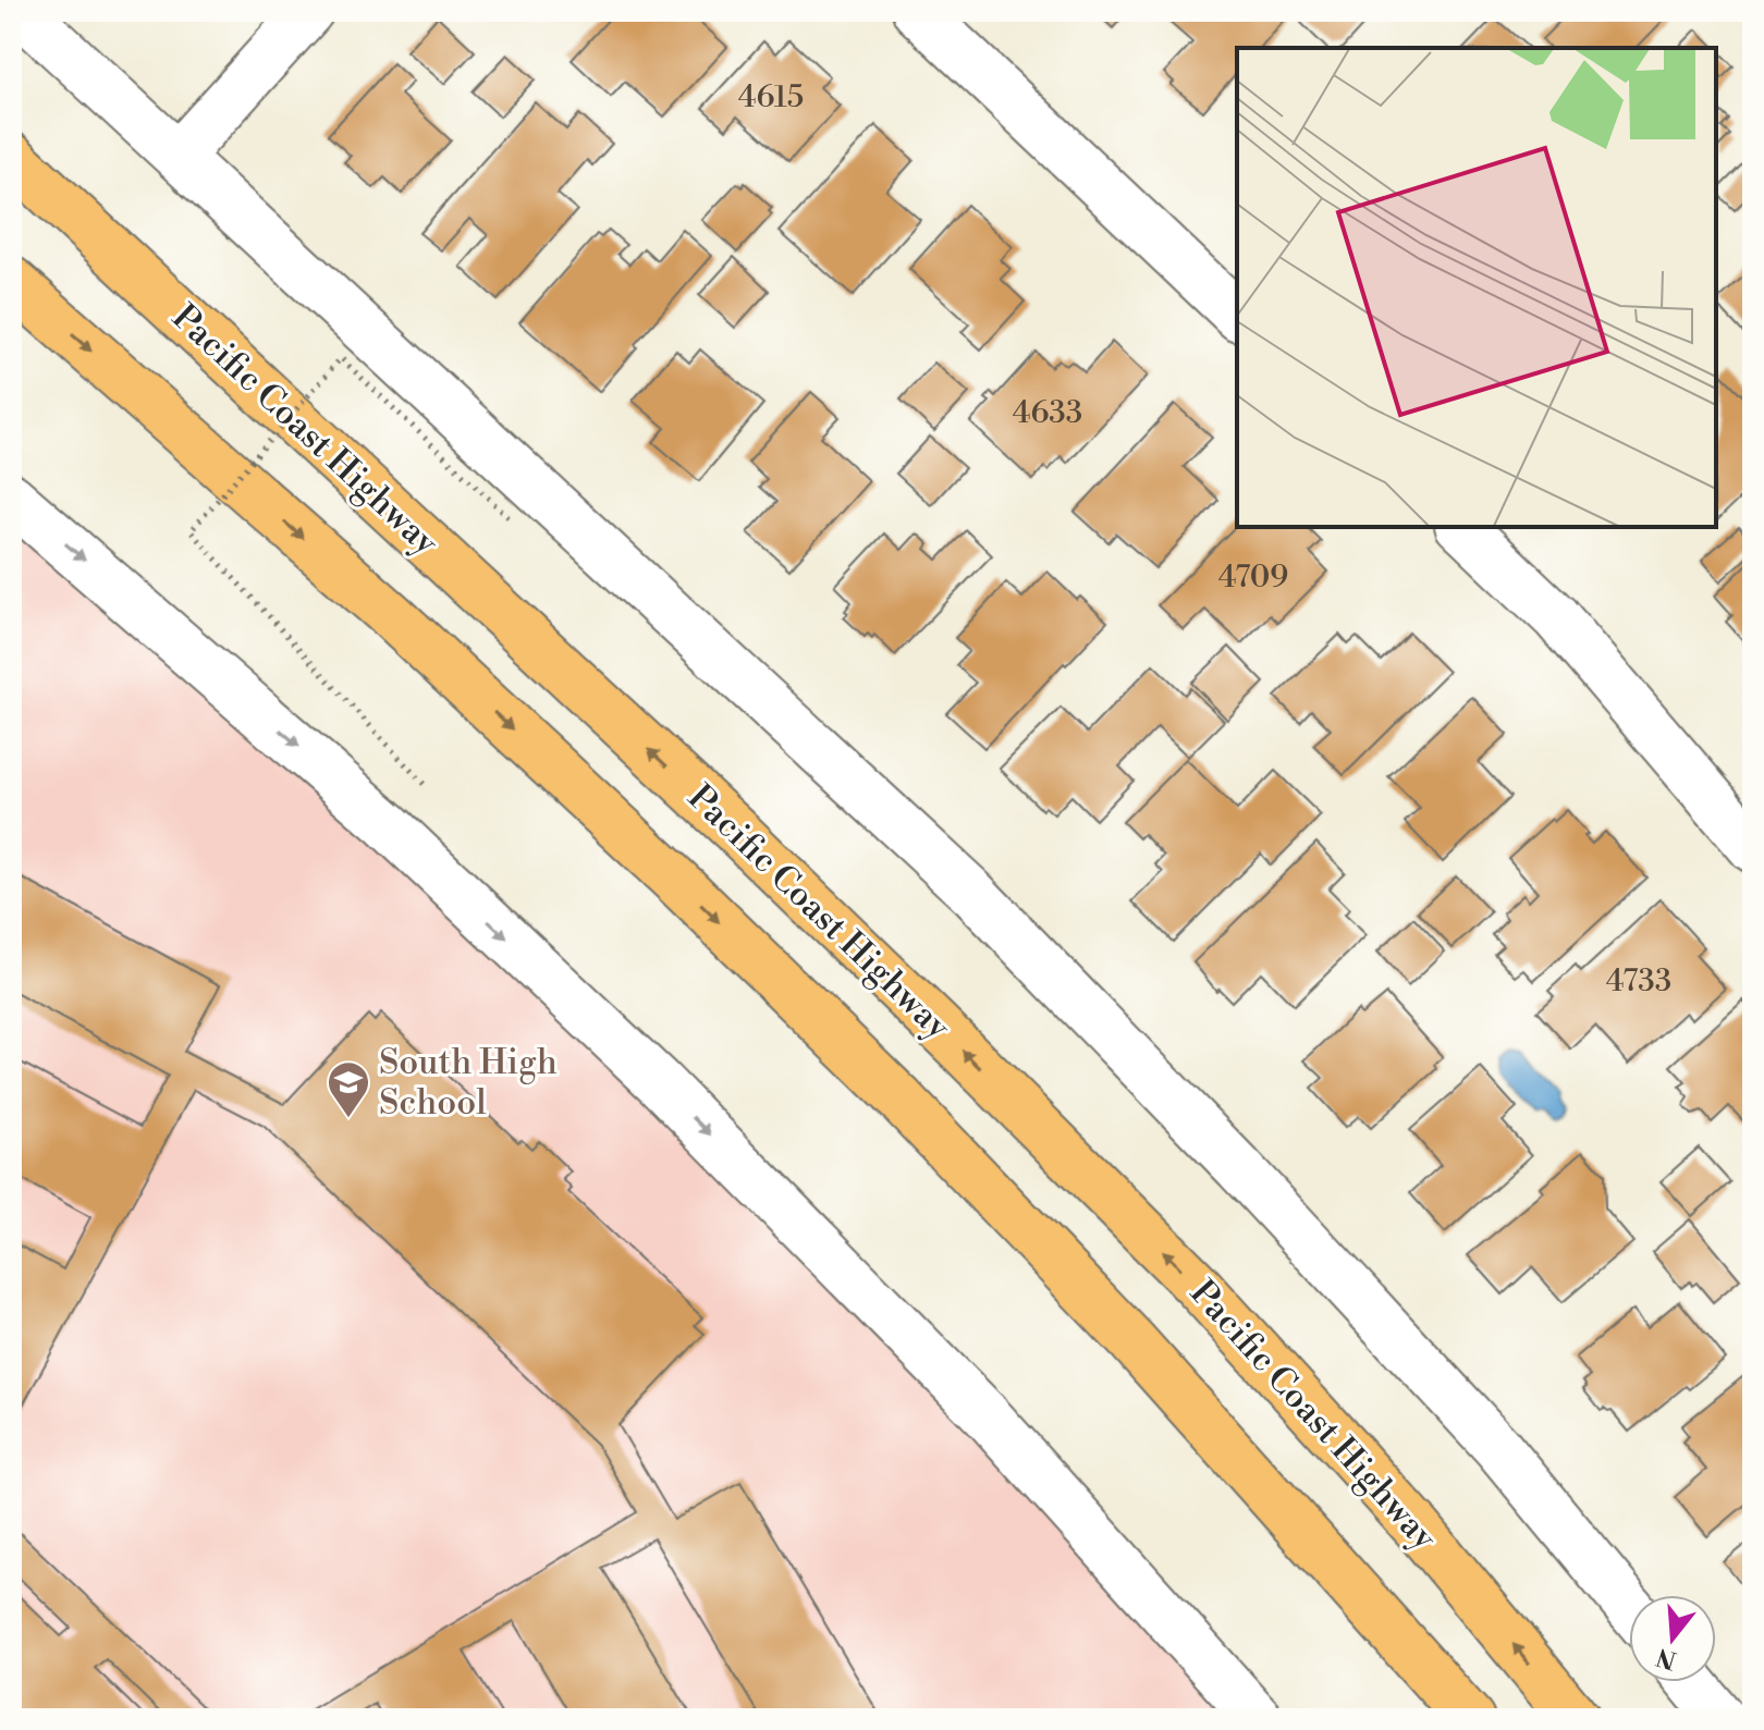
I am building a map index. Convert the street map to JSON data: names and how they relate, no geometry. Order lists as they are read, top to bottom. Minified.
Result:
{"streets":{"highway":["Pacific Coast Highway"]},"places":{"school or university":["South High School"]},"house_numbers":["4615","4633","4709","4733"],"north":"bottom"}
